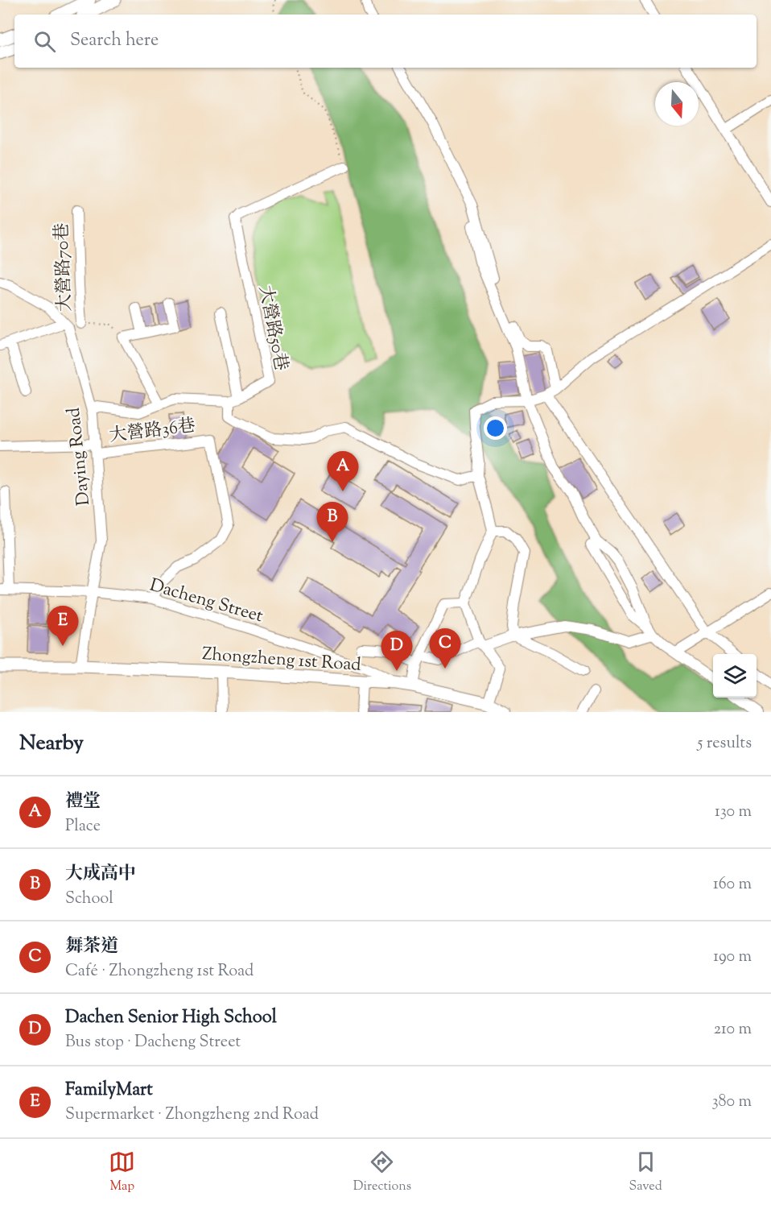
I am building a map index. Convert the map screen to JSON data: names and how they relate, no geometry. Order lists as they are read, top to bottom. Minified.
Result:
{"streets":{"main road":["Zhongzheng 1st Road"],"street":["大營路70巷","大營路50巷","大營路36巷","Daying Road","Dacheng Street"]},"crossings":[["大營路36巷","Daying Road"],["大營路36巷","Dacheng Street"],["Daying Road","Dacheng Street"],["Daying Road","Zhongzheng 1st Road"],["Dacheng Street","Zhongzheng 1st Road"]],"north":"bottom","page":{"search":"Search here","pins":["A","B","E","C","D"],"heading":["Nearby","5 results"],"list":[{"mark":"A","name":"禮堂","note":"Place","value":"130 m"},{"mark":"B","name":"大成高中","note":"School","value":"160 m"},{"mark":"C","name":"舞茶道","note":"Café · Zhongzheng 1st Road","value":"190 m"},{"mark":"D","name":"Dachen Senior High School","note":"Bus stop · Dacheng Street","value":"210 m"},{"mark":"E","name":"FamilyMart","note":"Supermarket · Zhongzheng 2nd Road","value":"380 m"}],"nav":["Map","Directions","Saved"]}}
